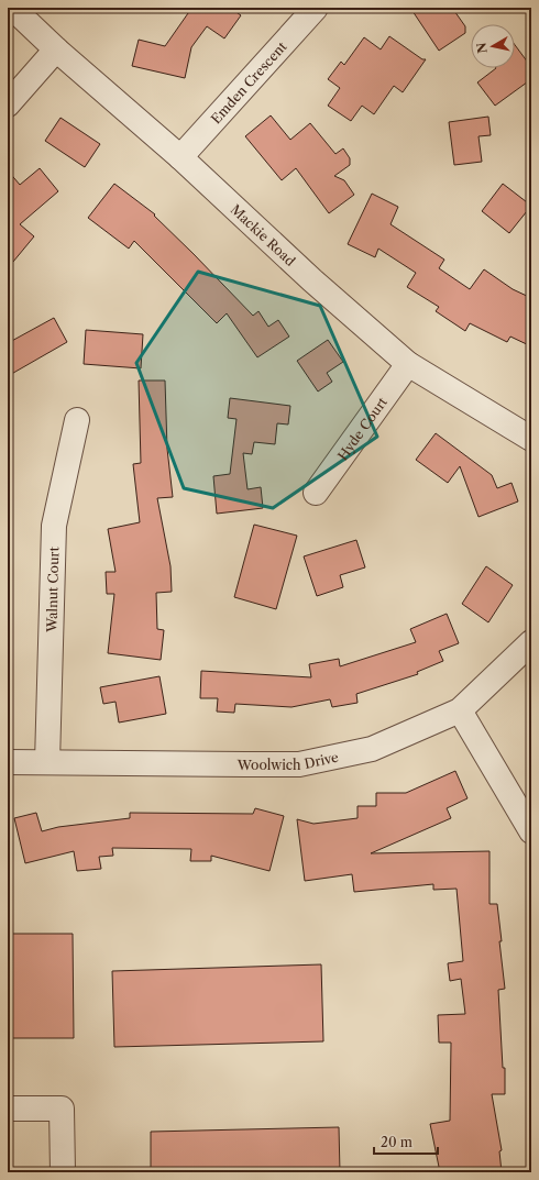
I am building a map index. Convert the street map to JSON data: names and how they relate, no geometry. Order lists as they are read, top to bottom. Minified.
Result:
{"streets":{"street":["Emden Crescent","Mackie Road","Hyde Court","Walnut Court","Woolwich Drive"]},"crossings":[["Emden Crescent","Mackie Road"],["Mackie Road","Hyde Court"],["Walnut Court","Woolwich Drive"]],"scale_bar":"20 m","north":"left"}
